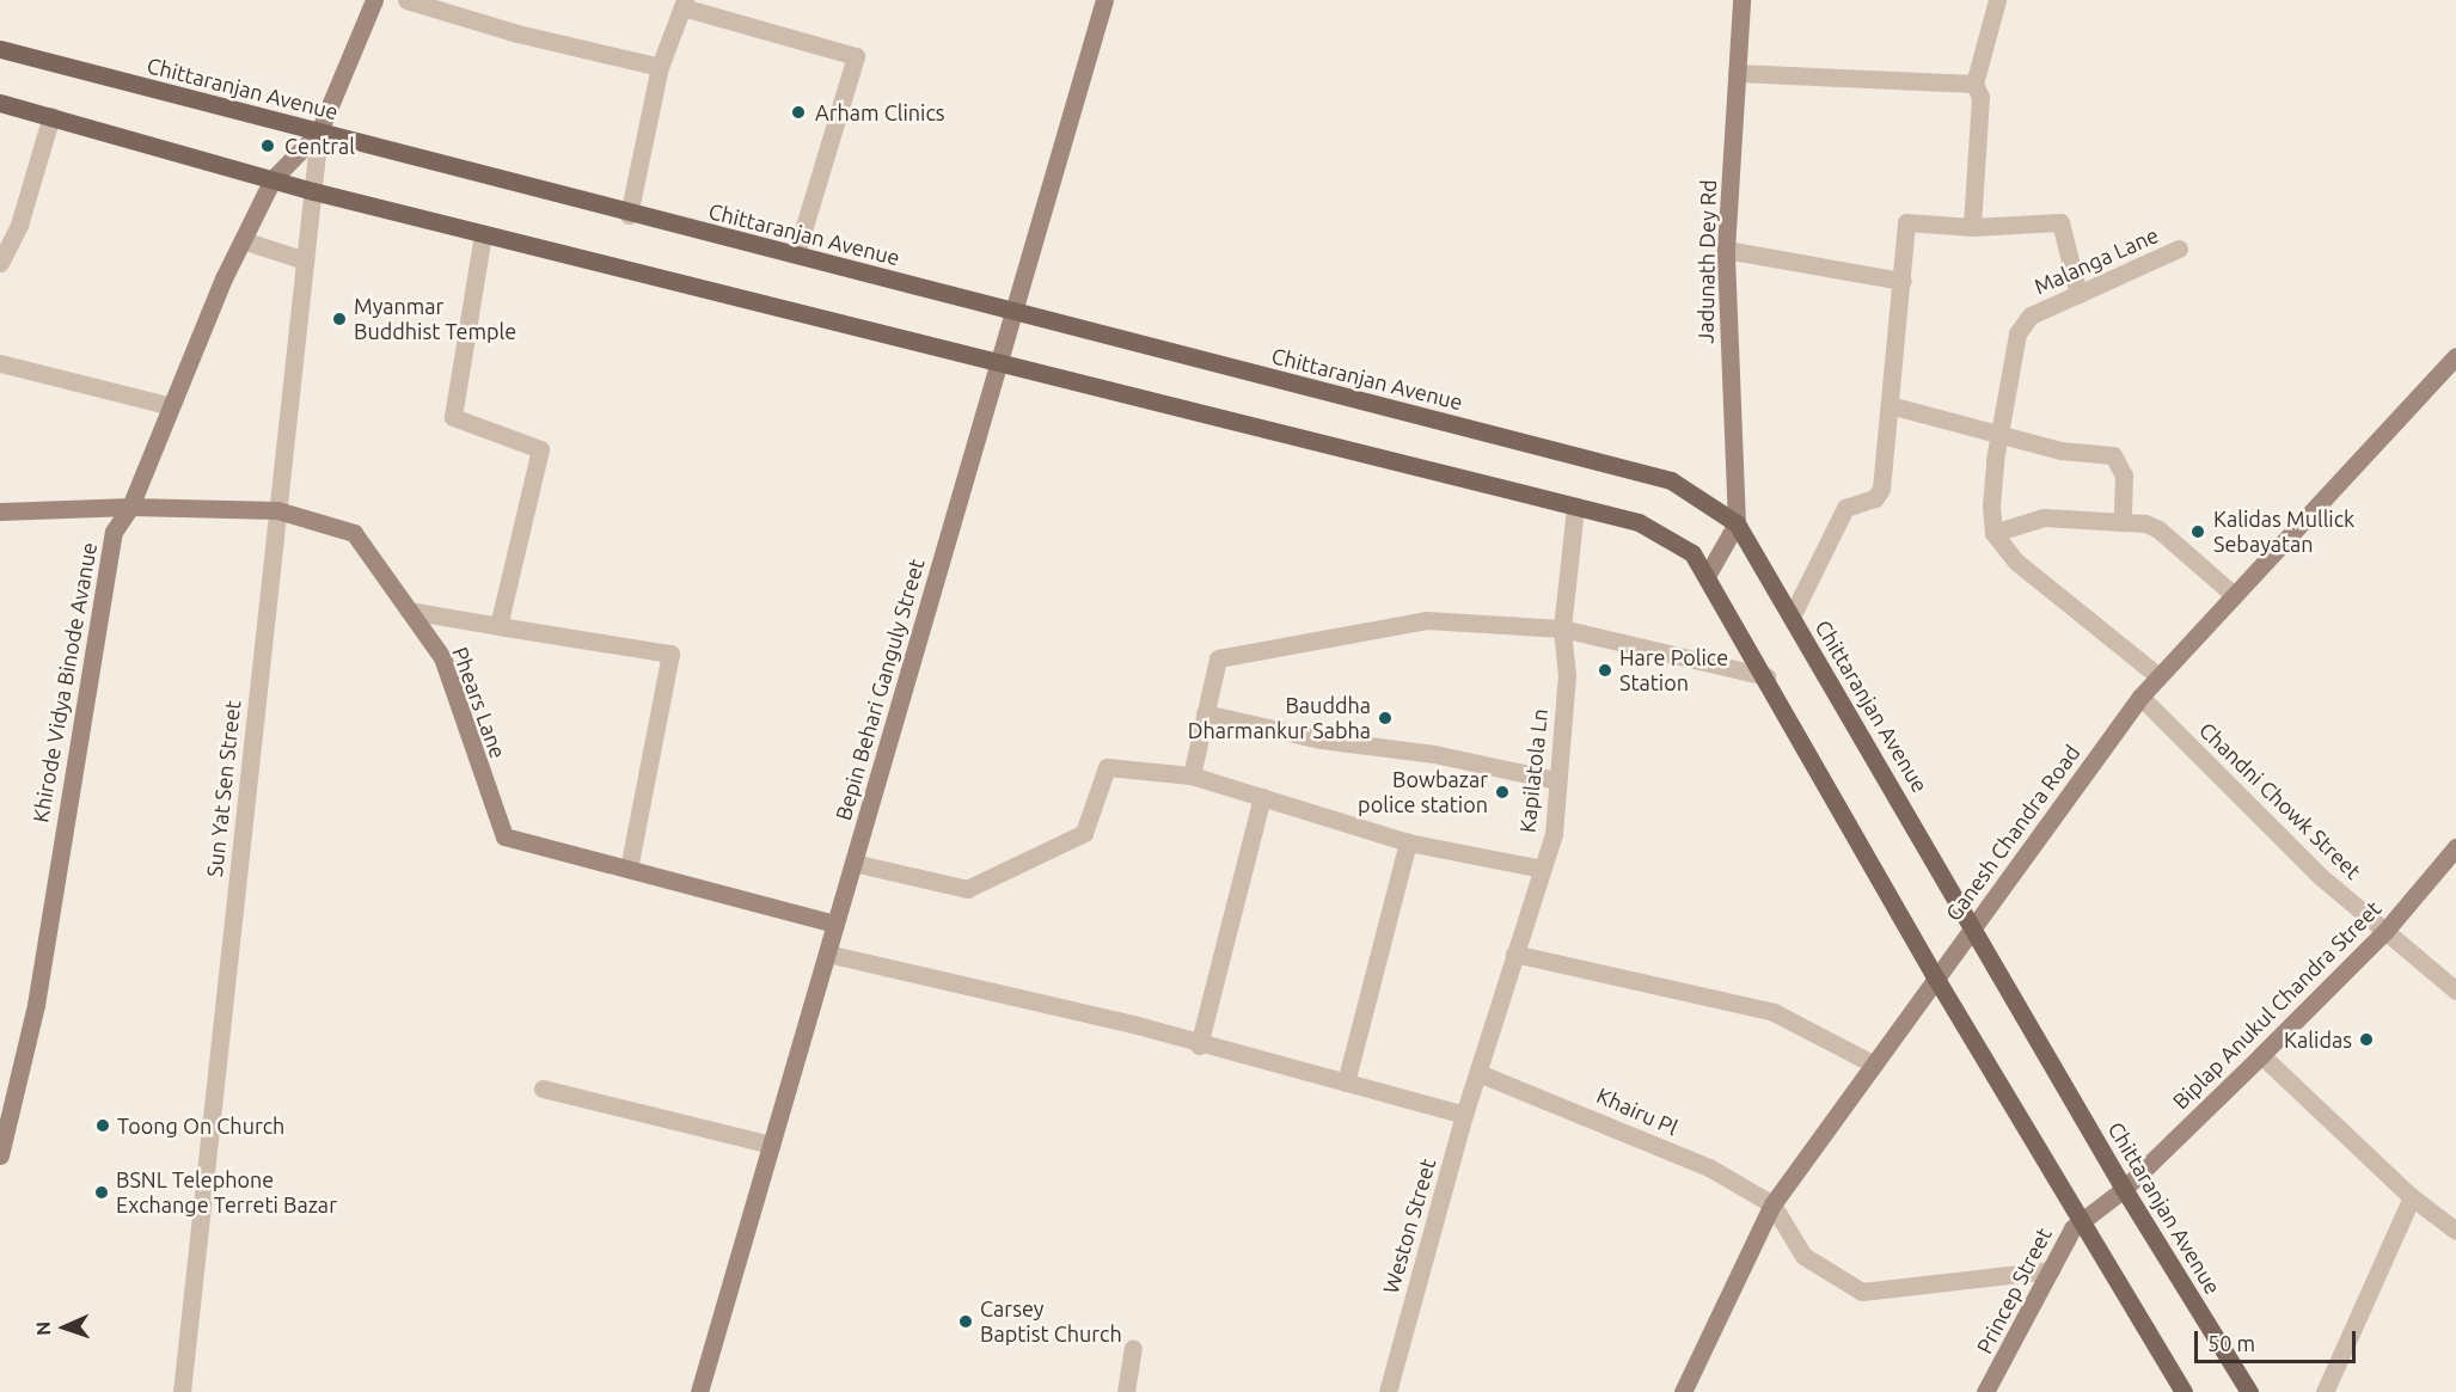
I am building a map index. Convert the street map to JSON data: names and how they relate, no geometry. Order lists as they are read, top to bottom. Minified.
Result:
{"streets":{"main road":["Chittaranjan Avenue"],"street":["Malanga Lane","Jadunath Dey Rd","Khirode Vidya Binode Avanue","Bepin Behari Ganguly Street","Phears Lane","Kapilatola Ln","Sun Yat Sen Street","Chandni Chowk Street","Ganesh Chandra Road","Biplap Anukul Chandra Street","Khairu Pl","Weston Street","Princep Street"]},"crossings":[["Chittaranjan Avenue","Jadunath Dey Rd"],["Chittaranjan Avenue","Khirode Vidya Binode Avanue"],["Chittaranjan Avenue","Bepin Behari Ganguly Street"],["Chittaranjan Avenue","Sun Yat Sen Street"],["Chittaranjan Avenue","Ganesh Chandra Road"],["Chittaranjan Avenue","Biplap Anukul Chandra Street"],["Chittaranjan Avenue","Princep Street"],["Khirode Vidya Binode Avanue","Phears Lane"],["Khirode Vidya Binode Avanue","Sun Yat Sen Street"],["Bepin Behari Ganguly Street","Phears Lane"],["Phears Lane","Sun Yat Sen Street"],["Kapilatola Ln","Khairu Pl"],["Kapilatola Ln","Weston Street"],["Chandni Chowk Street","Ganesh Chandra Road"],["Chandni Chowk Street","Biplap Anukul Chandra Street"],["Ganesh Chandra Road","Khairu Pl"],["Biplap Anukul Chandra Street","Princep Street"],["Khairu Pl","Weston Street"]],"places":["Arham Clinics","Central","Myanmar Buddhist Temple","Kalidas Mullick Sebayatan","Hare Police Station","Bauddha Dharmankur Sabha","Bowbazar police station","Kalidas","Toong On Church","BSNL Telephone Exchange Terreti Bazar","Carsey Baptist Church"],"scale_bar":"50 m","north":"left"}
